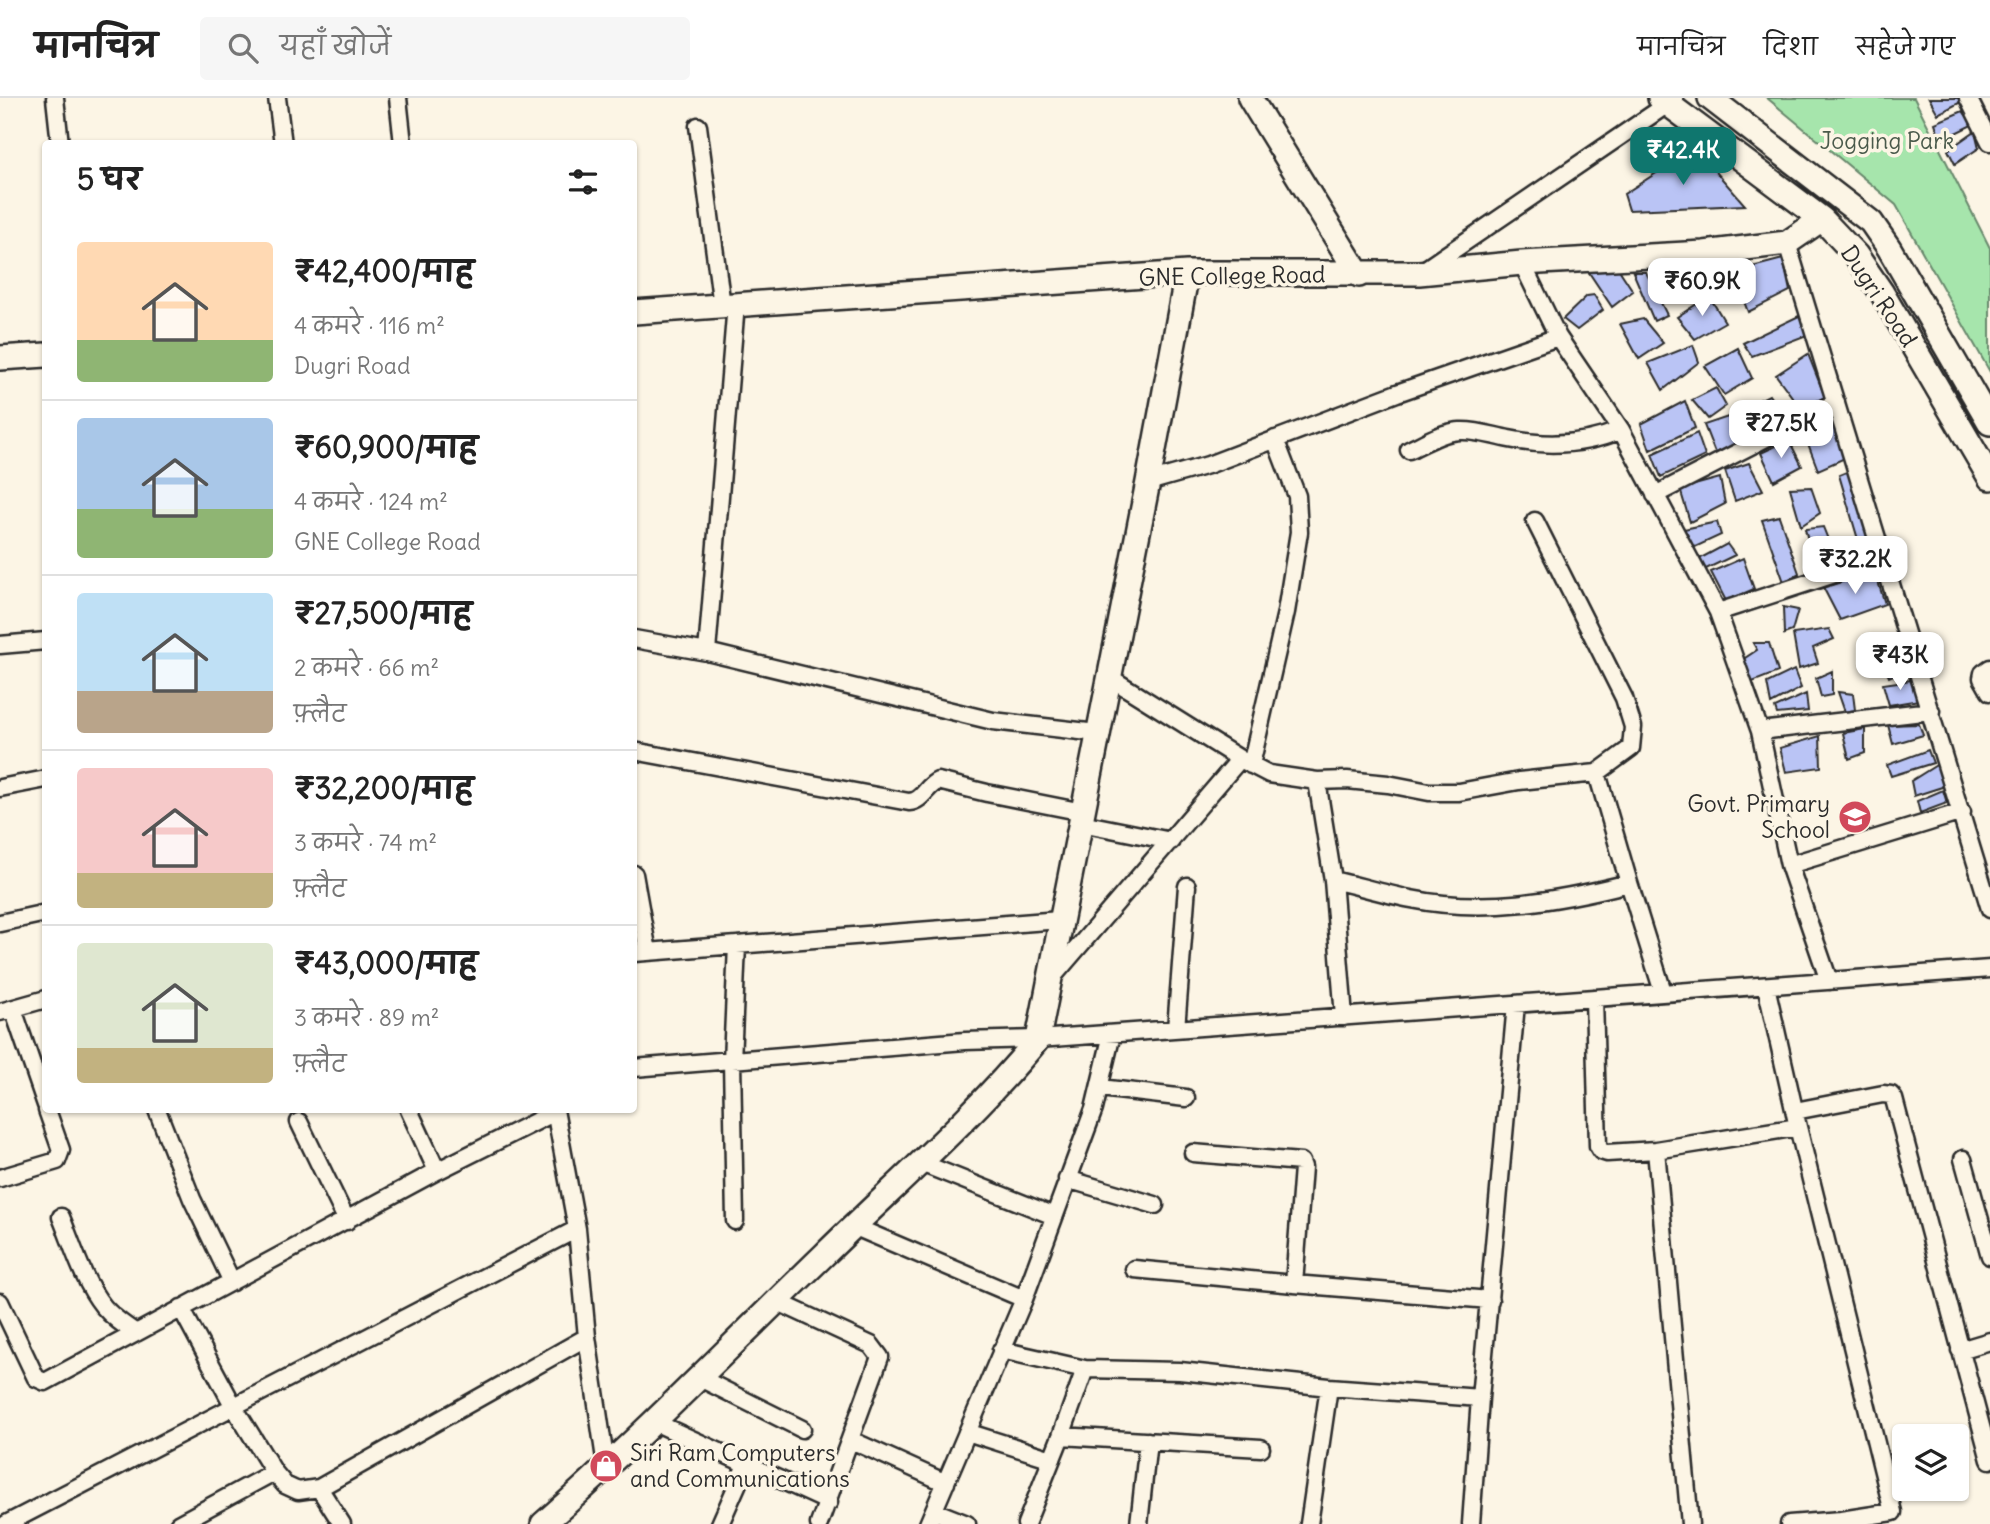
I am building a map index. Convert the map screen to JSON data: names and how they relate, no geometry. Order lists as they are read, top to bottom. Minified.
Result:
{"streets":{"street":["GNE College Road","Dugri Road"]},"crossings":[["GNE College Road","Dugri Road"]],"parks":["Jogging Park"],"places":{"school or university":["Govt. Primary School"],"shop":["Siri Ram Computers and Communications"]},"page":{"header":"मानचित्र","search":"यहाँ खोजें","nav":["मानचित्र","दिशा","सहेजे गए"],"price":["₹42.4K","₹60.9K","₹27.5K","₹32.2K","₹43K"],"heading":"5 घर","list":[{"name":"₹42,400/माह","note":"4 कमरे · 116 m² · Dugri Road"},{"name":"₹60,900/माह","note":"4 कमरे · 124 m² · GNE College Road"},{"name":"₹27,500/माह","note":"2 कमरे · 66 m² · फ़्लैट"},{"name":"₹32,200/माह","note":"3 कमरे · 74 m² · फ़्लैट"},{"name":"₹43,000/माह","note":"3 कमरे · 89 m² · फ़्लैट"}]}}
